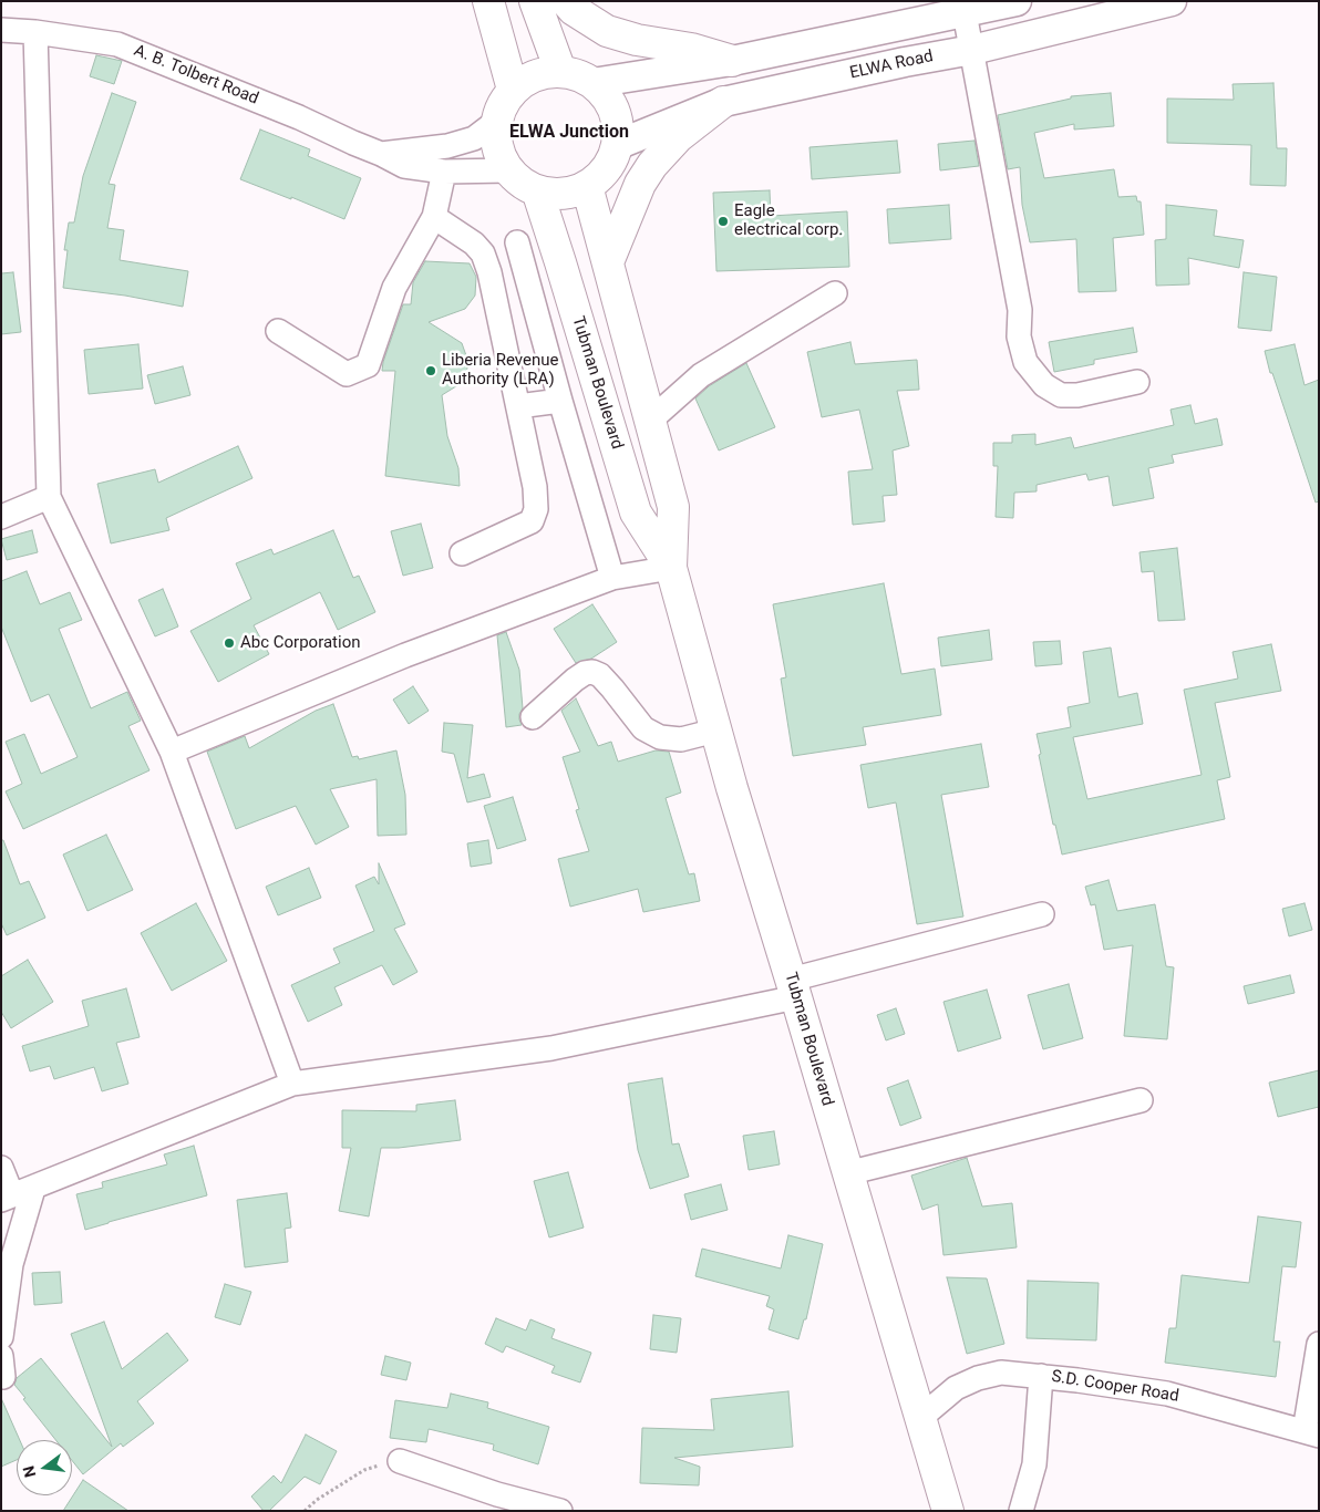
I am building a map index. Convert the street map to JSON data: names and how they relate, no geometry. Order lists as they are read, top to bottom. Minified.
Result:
{"streets":{"highway":["Tubman Boulevard"],"main road":["ELWA Road"],"street":["A. B. Tolbert Road","S.D. Cooper Road"]},"crossings":[["ELWA Road","A. B. Tolbert Road"],["ELWA Road","Tubman Boulevard"],["A. B. Tolbert Road","Tubman Boulevard"],["Tubman Boulevard","S.D. Cooper Road"]],"districts":["ELWA Junction"],"places":["Eagle electrical corp.","Liberia Revenue Authority (LRA)","Abc Corporation"],"north":"left"}
